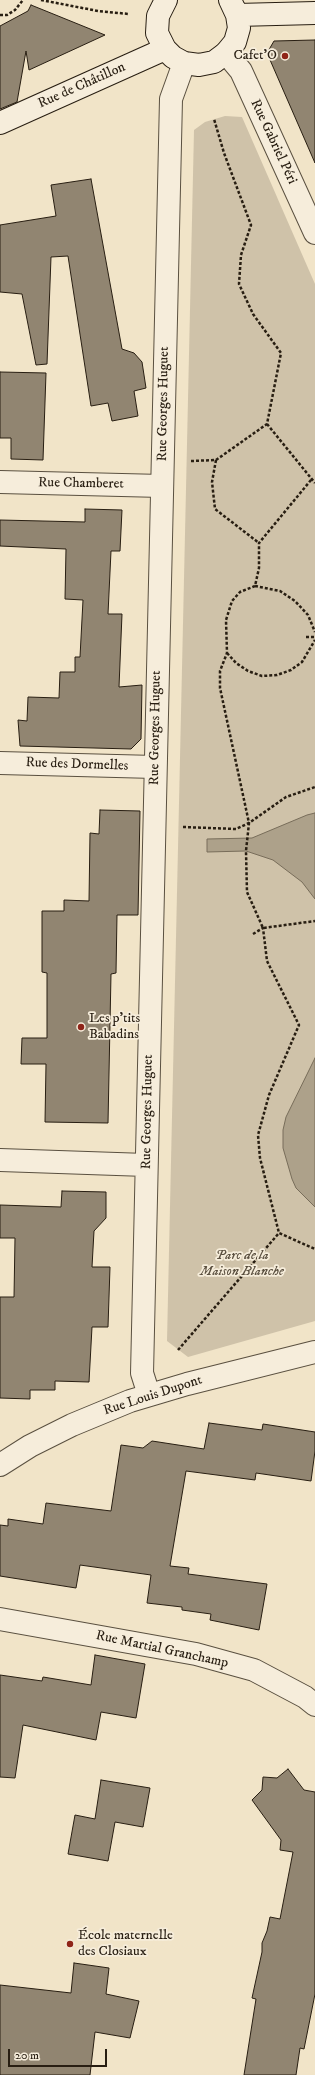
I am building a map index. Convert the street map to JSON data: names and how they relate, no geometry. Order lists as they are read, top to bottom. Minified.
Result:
{"streets":{"street":["Rue de Châtillon","Rue Gabriel Péri","Rue Georges Huguet","Rue Chamberet","Rue des Dormelles","Rue Louis Dupont","Rue Martial Granchamp"]},"crossings":[["Rue Georges Huguet","Rue Chamberet"],["Rue Georges Huguet","Rue des Dormelles"],["Rue Georges Huguet","Rue Louis Dupont"]],"parks":["Parc de la Maison Blanche"],"places":["Cafet'O","Les p'tits Babadins","École maternelle des Closiaux"],"scale_bar":"20 m"}
